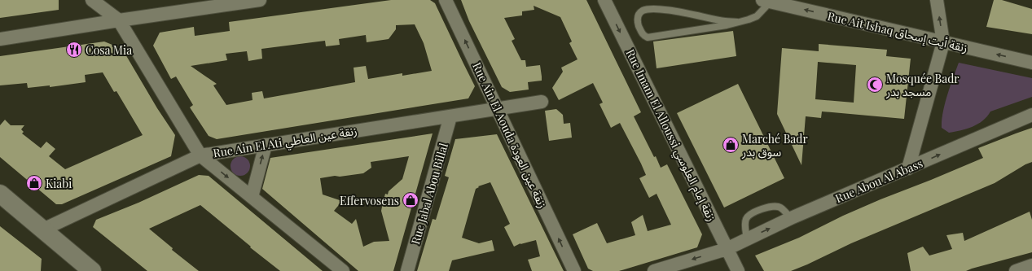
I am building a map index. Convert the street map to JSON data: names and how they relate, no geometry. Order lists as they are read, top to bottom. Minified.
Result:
{"streets":{"street":["Rue Ait Ishaq زنقة أيت إسحاق","Rue Ain El Aouda زنقة عين العودة","Rue Imam El Alloussi زنقة إمام العلوسي","Rue Ain El Ati زنقة عين العاطي","Rue Abou Al Abass","Rue Jabal Abou Billal"]},"crossings":[["Rue Ain El Aouda زنقة عين العودة","Rue Ain El Ati زنقة عين العاطي"],["Rue Imam El Alloussi زنقة إمام العلوسي","Rue Abou Al Abass"],["Rue Ain El Ati زنقة عين العاطي","Rue Jabal Abou Billal"]],"one_way":["Rue Ait Ishaq زنقة أيت إسحاق","Rue Ain El Aouda زنقة عين العودة","Rue Imam El Alloussi زنقة إمام العلوسي"],"places":{"restaurant":["Cosa Mia"],"mosque":["Mosquée Badr مسجد بدر"],"shop":["Marché Badr سوق بدر","Kiabi","Effervosens"]}}
